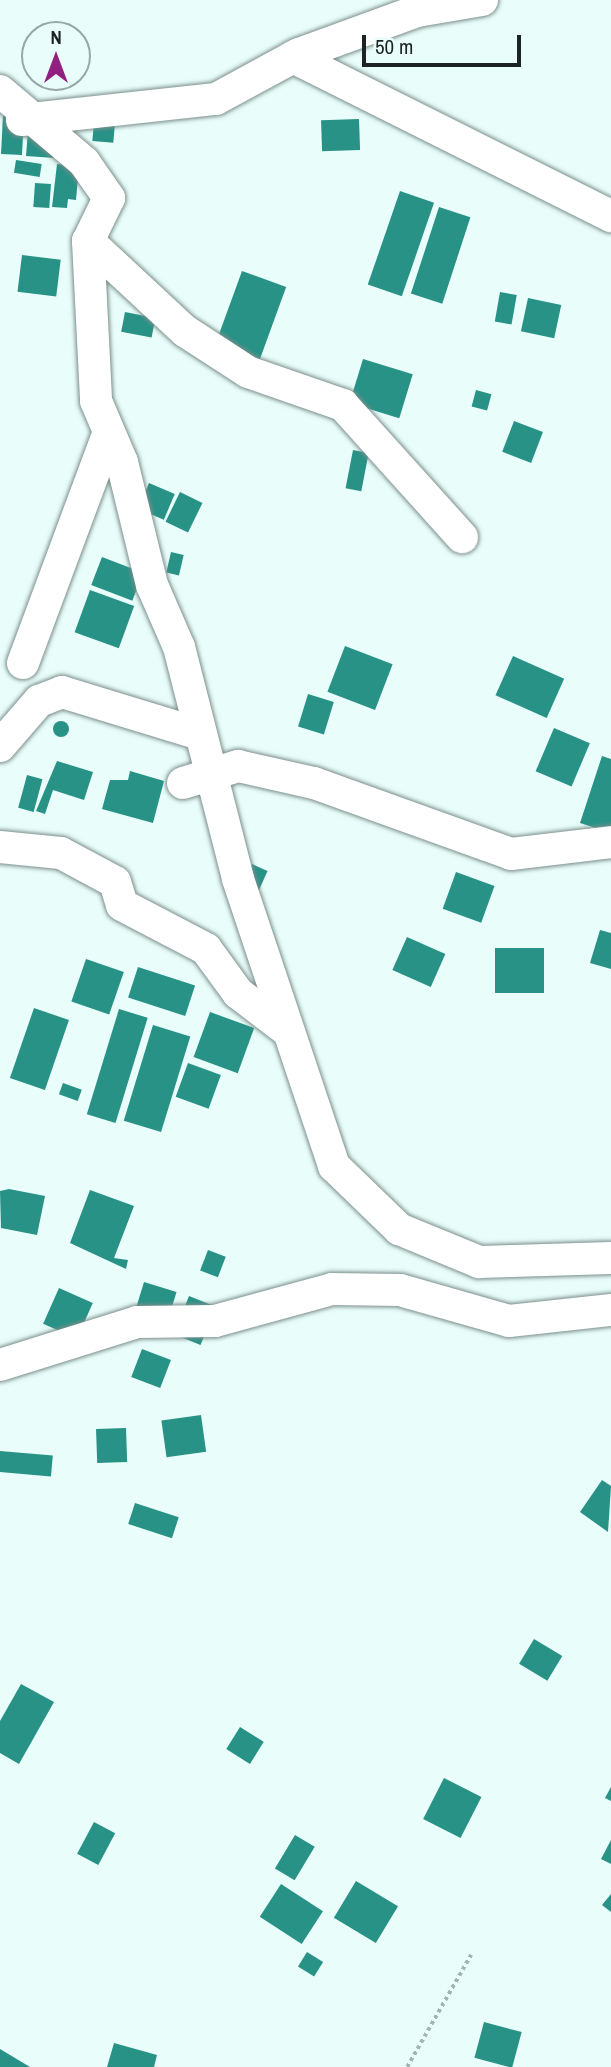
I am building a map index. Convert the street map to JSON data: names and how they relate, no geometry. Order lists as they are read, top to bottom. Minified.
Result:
{"scale_bar":"50 m","north":"top"}
